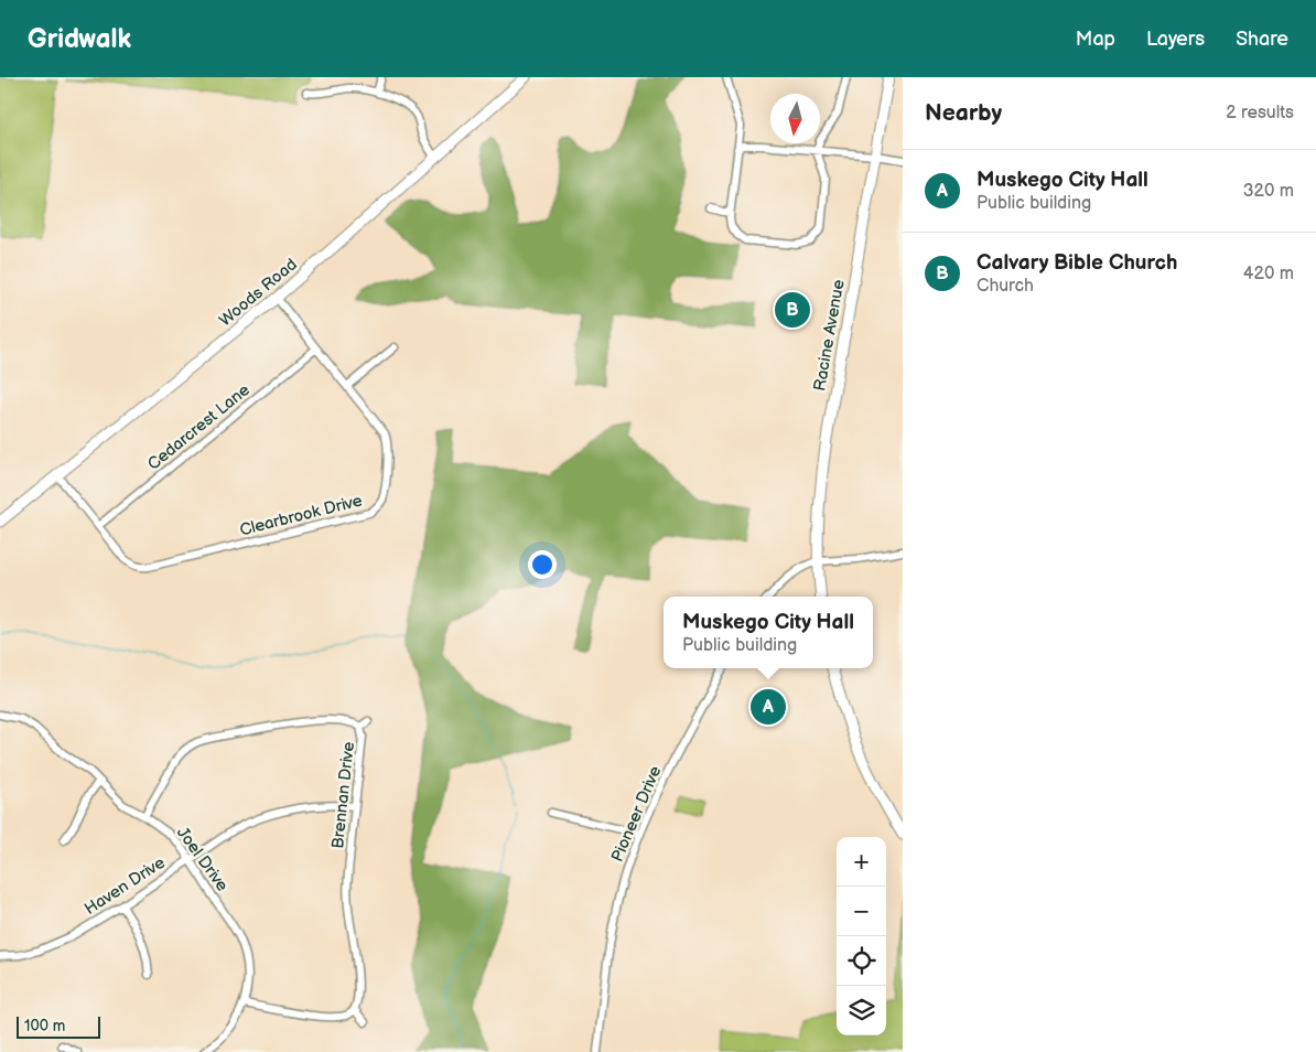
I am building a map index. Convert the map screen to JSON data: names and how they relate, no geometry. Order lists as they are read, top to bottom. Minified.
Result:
{"streets":{"main road":["Woods Road","Racine Avenue"],"street":["Cedarcrest Lane","Clearbrook Drive","Brennan Drive","Pioneer Drive","Joel Drive","Haven Drive"]},"crossings":[["Woods Road","Clearbrook Drive"],["Cedarcrest Lane","Clearbrook Drive"],["Brennan Drive","Joel Drive"],["Brennan Drive","Haven Drive"],["Joel Drive","Haven Drive"]],"scale_bar":"100 m","north":"bottom","page":{"header":"Gridwalk","nav":["Map","Layers","Share"],"heading":["Nearby","2 results"],"list":[{"mark":"A","name":"Muskego City Hall","note":"Public building","value":"320 m"},{"mark":"B","name":"Calvary Bible Church","note":"Church","value":"420 m"}],"pins":["B","A"],"popup":["Muskego City Hall","Public building"],"map_buttons":["+","−"],"scale":"100 m"}}
